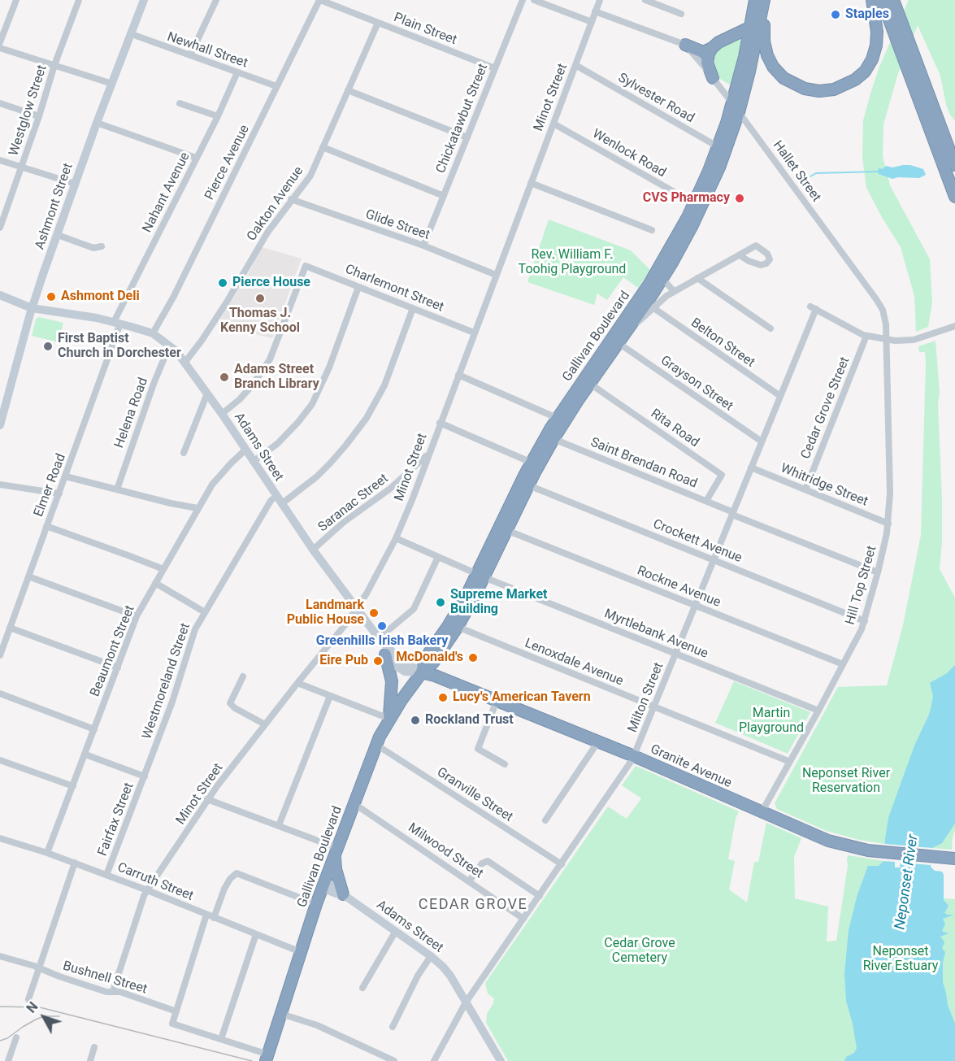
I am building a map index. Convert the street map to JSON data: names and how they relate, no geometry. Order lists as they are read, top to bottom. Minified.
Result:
{"streets":{"highway":["Gallivan Boulevard","Granite Avenue"],"main road":["Ashmont Street","Adams Street"],"street":["Plain Street","Newhall Street","Minot Street","Sylvester Road","Westglow Street","Chickatawbut Street","Wenlock Road","Pierce Avenue","Hallet Street","Nahant Avenue","Oakton Avenue","Glide Street","Charlemont Street","Belton Street","Grayson Street","Cedar Grove Street","Helena Road","Rita Road","Saint Brendan Road","Elmer Road","Whitridge Street","Saranac Street","Crockett Avenue","Hill Top Street","Rockne Avenue","Myrtlebank Avenue","Beaumont Street","Lenoxdale Avenue","Westmoreland Street","Milton Street","Granville Street","Fairfax Street","Milwood Street","Carruth Street","Bushnell Street"]},"crossings":[["Plain Street","Chickatawbut Street"],["Plain Street","Pierce Avenue"],["Plain Street","Oakton Avenue"],["Newhall Street","Pierce Avenue"],["Newhall Street","Nahant Avenue"],["Newhall Street","Ashmont Street"],["Minot Street","Sylvester Road"],["Minot Street","Wenlock Road"],["Minot Street","Glide Street"],["Minot Street","Charlemont Street"],["Minot Street","Adams Street"],["Minot Street","Saranac Street"],["Minot Street","Myrtlebank Avenue"],["Minot Street","Carruth Street"],["Minot Street","Bushnell Street"],["Sylvester Road","Gallivan Boulevard"],["Chickatawbut Street","Glide Street"],["Wenlock Road","Gallivan Boulevard"],["Pierce Avenue","Adams Street"],["Hallet Street","Gallivan Boulevard"],["Hallet Street","Hill Top Street"],["Nahant Avenue","Adams Street"],["Nahant Avenue","Elmer Road"],["Oakton Avenue","Glide Street"],["Oakton Avenue","Adams Street"],["Ashmont Street","Adams Street"],["Charlemont Street","Adams Street"],["Gallivan Boulevard","Belton Street"],["Gallivan Boulevard","Grayson Street"],["Gallivan Boulevard","Rita Road"],["Gallivan Boulevard","Adams Street"],["Gallivan Boulevard","Saint Brendan Road"],["Gallivan Boulevard","Crockett Avenue"],["Gallivan Boulevard","Rockne Avenue"],["Gallivan Boulevard","Myrtlebank Avenue"],["Gallivan Boulevard","Lenoxdale Avenue"],["Gallivan Boulevard","Granite Avenue"],["Gallivan Boulevard","Granville Street"],["Gallivan Boulevard","Milwood Street"],["Gallivan Boulevard","Carruth Street"],["Belton Street","Milton Street"],["Grayson Street","Milton Street"],["Cedar Grove Street","Whitridge Street"],["Cedar Grove Street","Milton Street"],["Helena Road","Adams Street"],["Rita Road","Saint Brendan Road"],["Adams Street","Elmer Road"],["Adams Street","Saranac Street"],["Adams Street","Beaumont Street"],["Adams Street","Westmoreland Street"],["Adams Street","Milton Street"],["Adams Street","Granite Avenue"],["Saint Brendan Road","Hill Top Street"],["Saint Brendan Road","Milton Street"],["Whitridge Street","Hill Top Street"],["Whitridge Street","Milton Street"],["Crockett Avenue","Hill Top Street"],["Crockett Avenue","Milton Street"],["Hill Top Street","Rockne Avenue"],["Hill Top Street","Myrtlebank Avenue"],["Hill Top Street","Lenoxdale Avenue"],["Hill Top Street","Granite Avenue"],["Rockne Avenue","Milton Street"],["Myrtlebank Avenue","Milton Street"],["Beaumont Street","Fairfax Street"],["Beaumont Street","Carruth Street"],["Lenoxdale Avenue","Milton Street"],["Westmoreland Street","Fairfax Street"],["Milton Street","Granite Avenue"],["Milton Street","Granville Street"],["Milton Street","Milwood Street"],["Fairfax Street","Carruth Street"]],"districts":["CEDAR GROVE"],"water":["Neponset River"],"parks":["Rev. William F. Toohig Playground","Martin Playground","Neponset River Reservation","Cedar Grove Cemetery","Neponset River Estuary"],"places":["Staples","CVS Pharmacy","Pierce House","Ashmont Deli","Thomas J. Kenny School","First Baptist Church in Dorchester","Adams Street Branch Library","Supreme Market Building","Landmark Public House","Greenhills Irish Bakery","McDonald's","Eire Pub","Lucy's American Tavern","Rockland Trust"],"north":"top left"}
